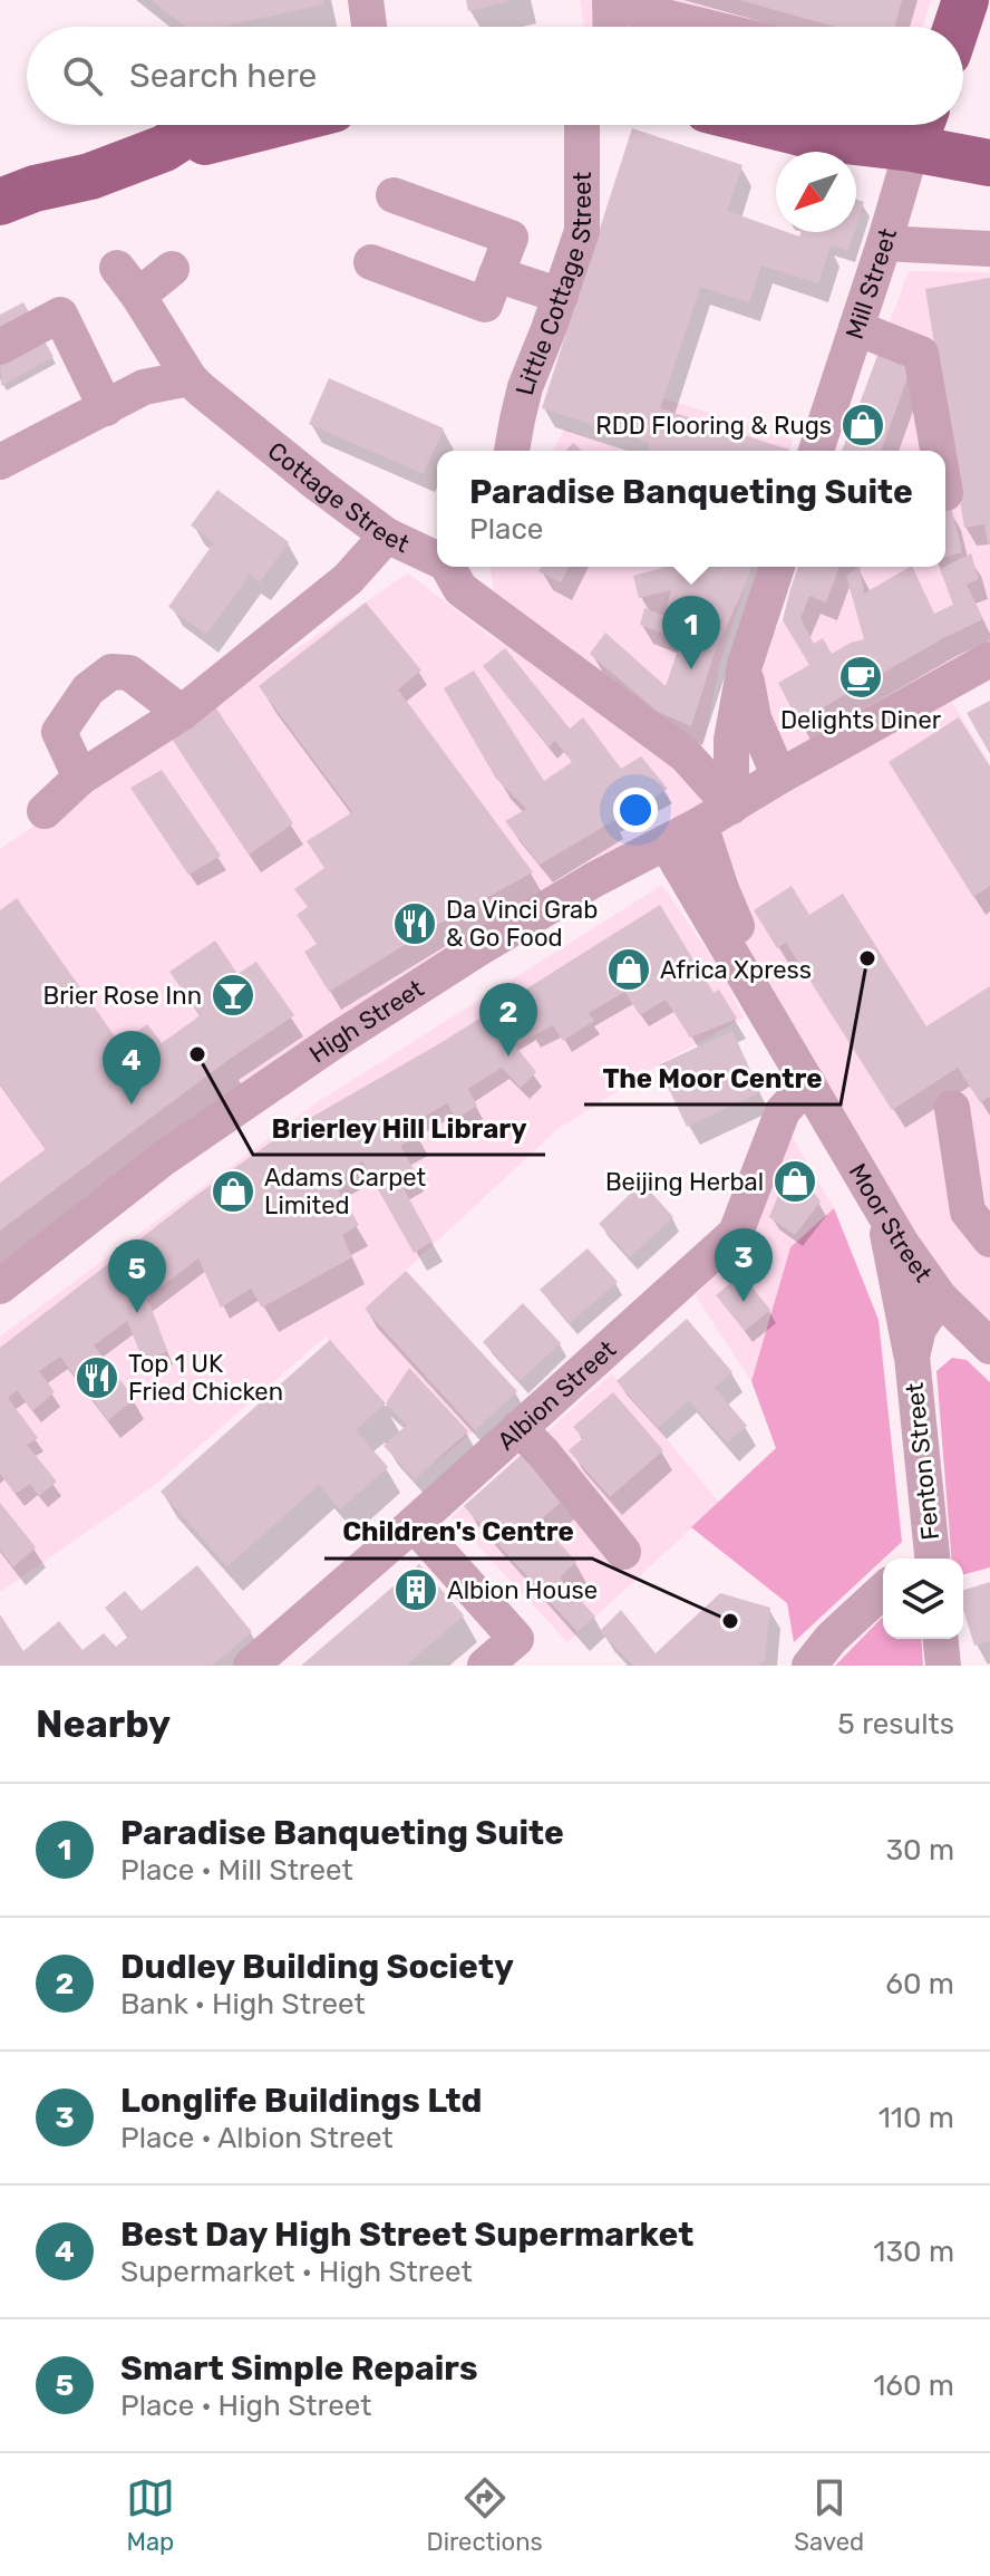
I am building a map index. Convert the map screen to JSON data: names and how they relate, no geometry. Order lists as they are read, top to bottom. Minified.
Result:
{"streets":{"street":["Little Cottage Street","Mill Street","Cottage Street","High Street","Moor Street","Albion Street","Fenton Street"]},"crossings":[["Cottage Street","High Street"],["High Street","Moor Street"],["Moor Street","Albion Street"],["Moor Street","Fenton Street"]],"places":{"shop":["RDD Flooring & Rugs","Africa Xpress","Beijing Herbal","Adams Carpet Limited"],"cafe":["Delights Diner"],"restaurant":["Da Vinci Grab & Go Food","Top 1 UK Fried Chicken"],"other":["The Moor Centre","Brierley Hill Library","Children's Centre"],"bar":["Brier Rose Inn"],"building":["Albion House"]},"north":"bottom left","page":{"search":"Search here","popup":["Paradise Banqueting Suite","Place"],"pins":["1","2","4","3","5"],"heading":["Nearby","5 results"],"list":[{"mark":"1","name":"Paradise Banqueting Suite","note":"Place · Mill Street","value":"30 m"},{"mark":"2","name":"Dudley Building Society","note":"Bank · High Street","value":"60 m"},{"mark":"3","name":"Longlife Buildings Ltd","note":"Place · Albion Street","value":"110 m"},{"mark":"4","name":"Best Day High Street Supermarket","note":"Supermarket · High Street","value":"130 m"},{"mark":"5","name":"Smart Simple Repairs","note":"Place · High Street","value":"160 m"}],"nav":["Map","Directions","Saved"]}}
